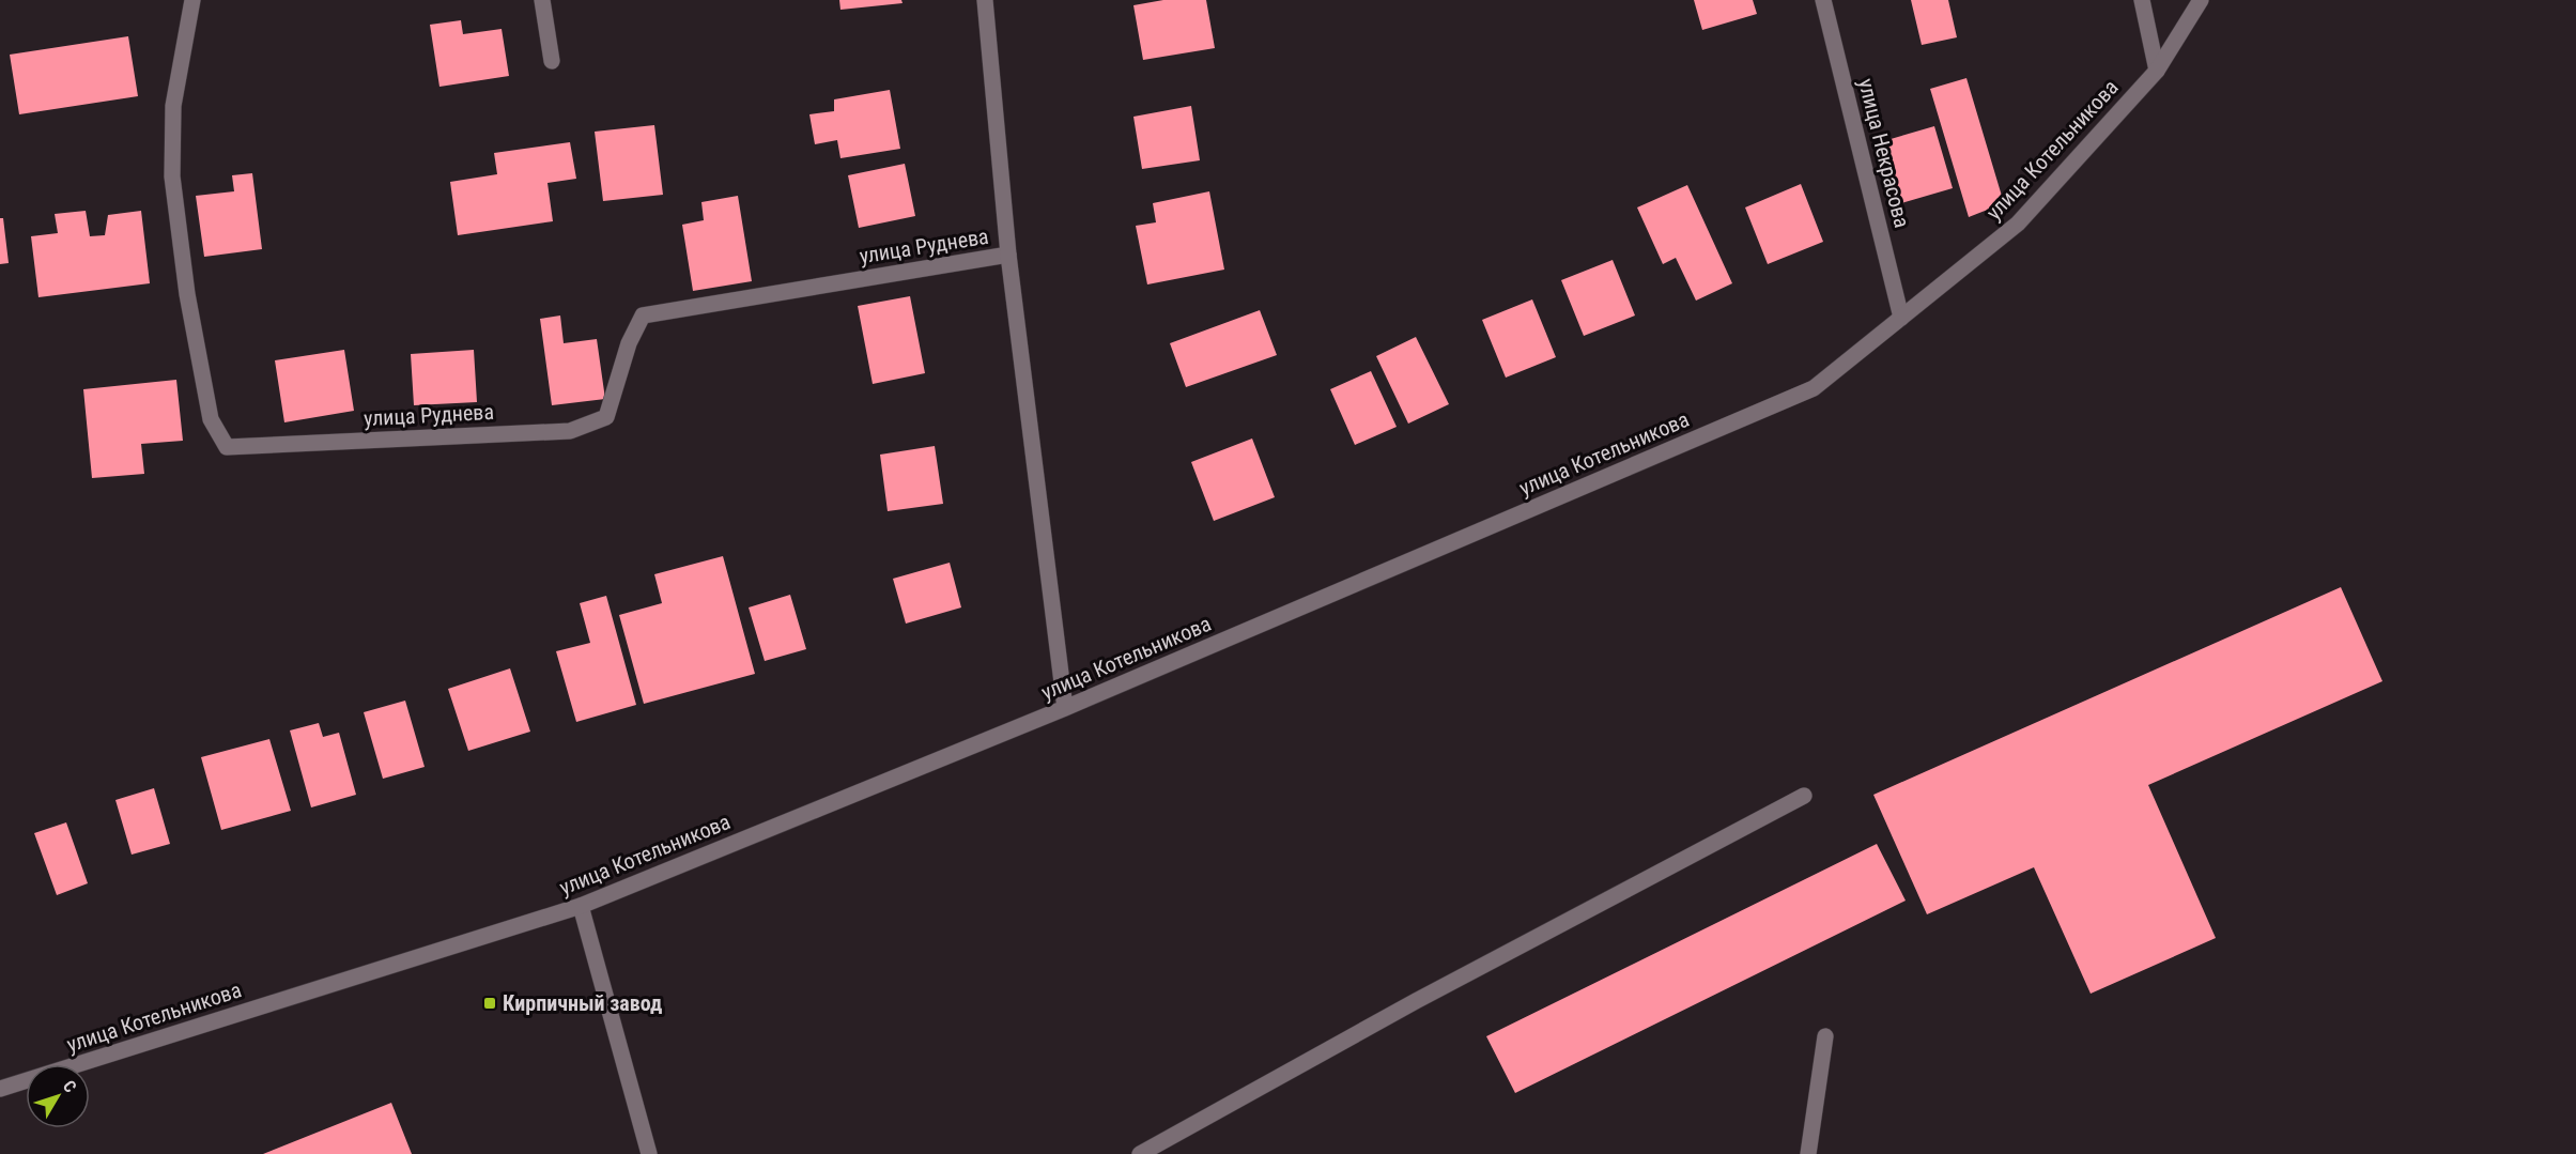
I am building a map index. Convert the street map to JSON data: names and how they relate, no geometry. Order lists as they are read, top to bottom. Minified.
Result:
{"streets":{"street":["улица Котельникова","улица Некрасова","улица Руднева"]},"crossings":[["улица Котельникова","улица Некрасова"],["улица Котельникова","улица Руднева"]],"places":{"transit":["Кирпичный завод"]},"north":"top right"}
